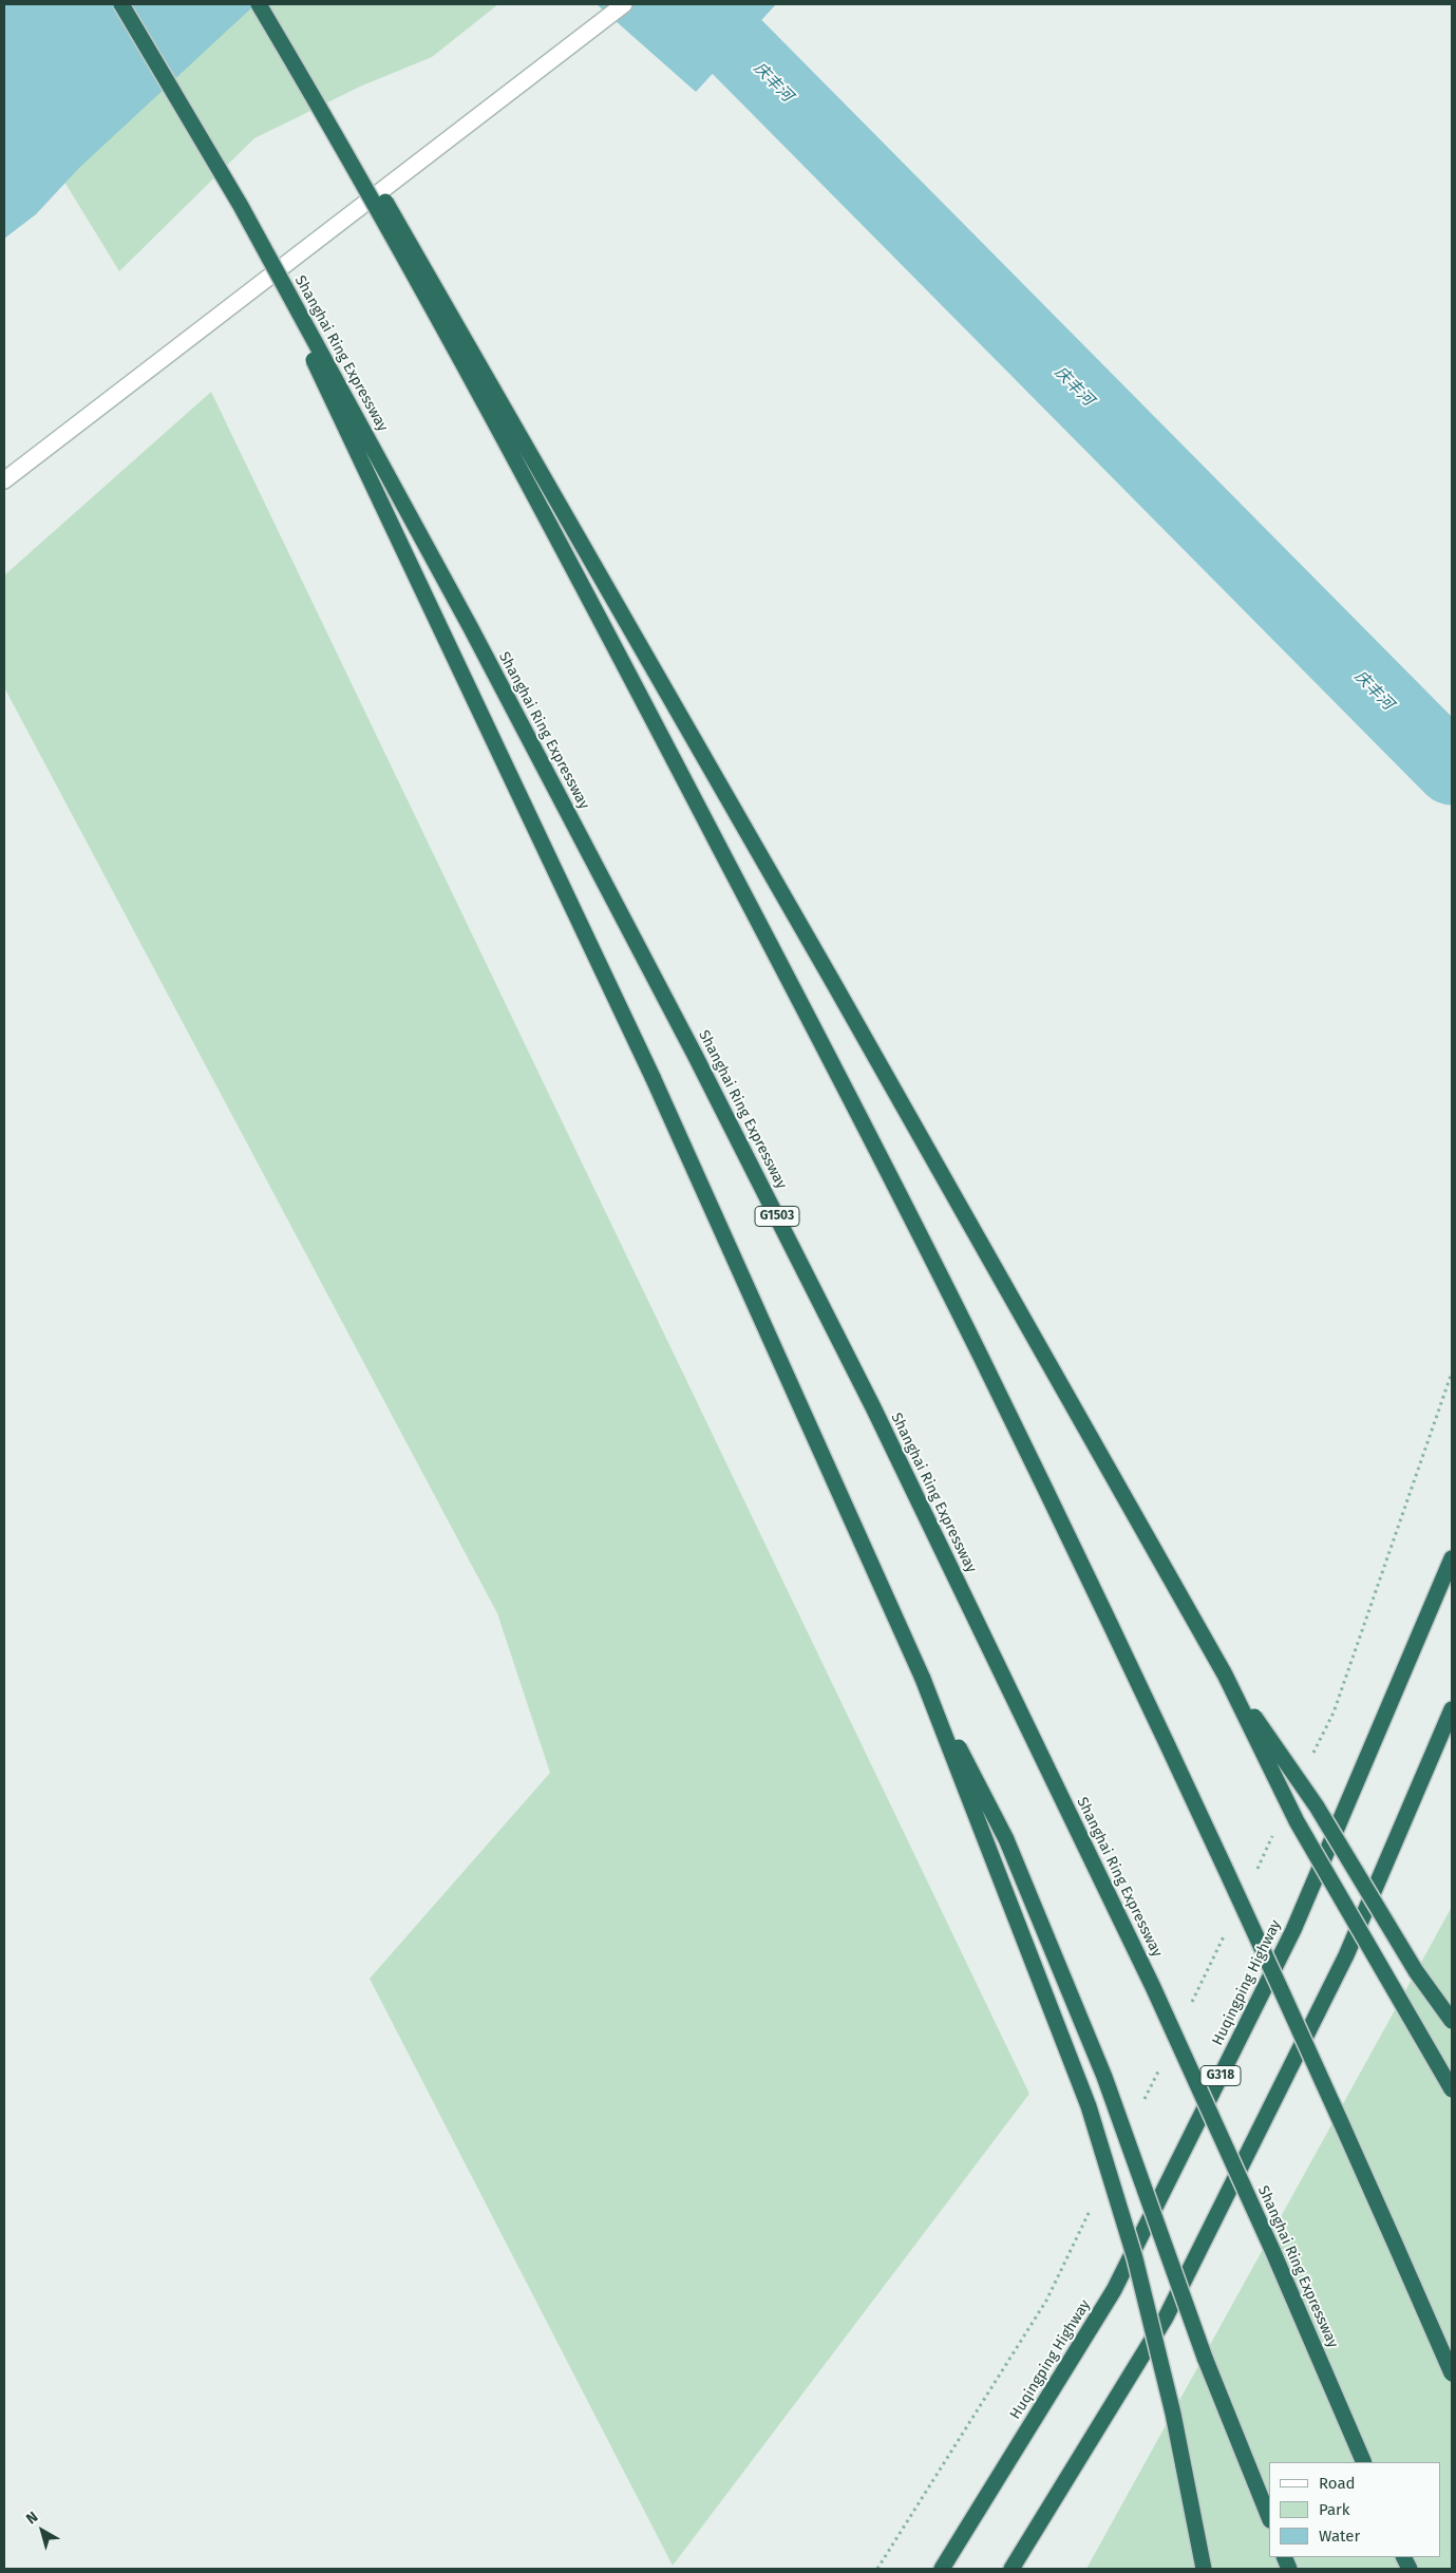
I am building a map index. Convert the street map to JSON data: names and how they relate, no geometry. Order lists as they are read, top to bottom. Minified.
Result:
{"streets":{"highway":["Shanghai Ring Expressway","G1503","Huqingping Highway","G318"]},"water":["庆丰河"],"legend":["Road","Park","Water"],"north":"top left"}
